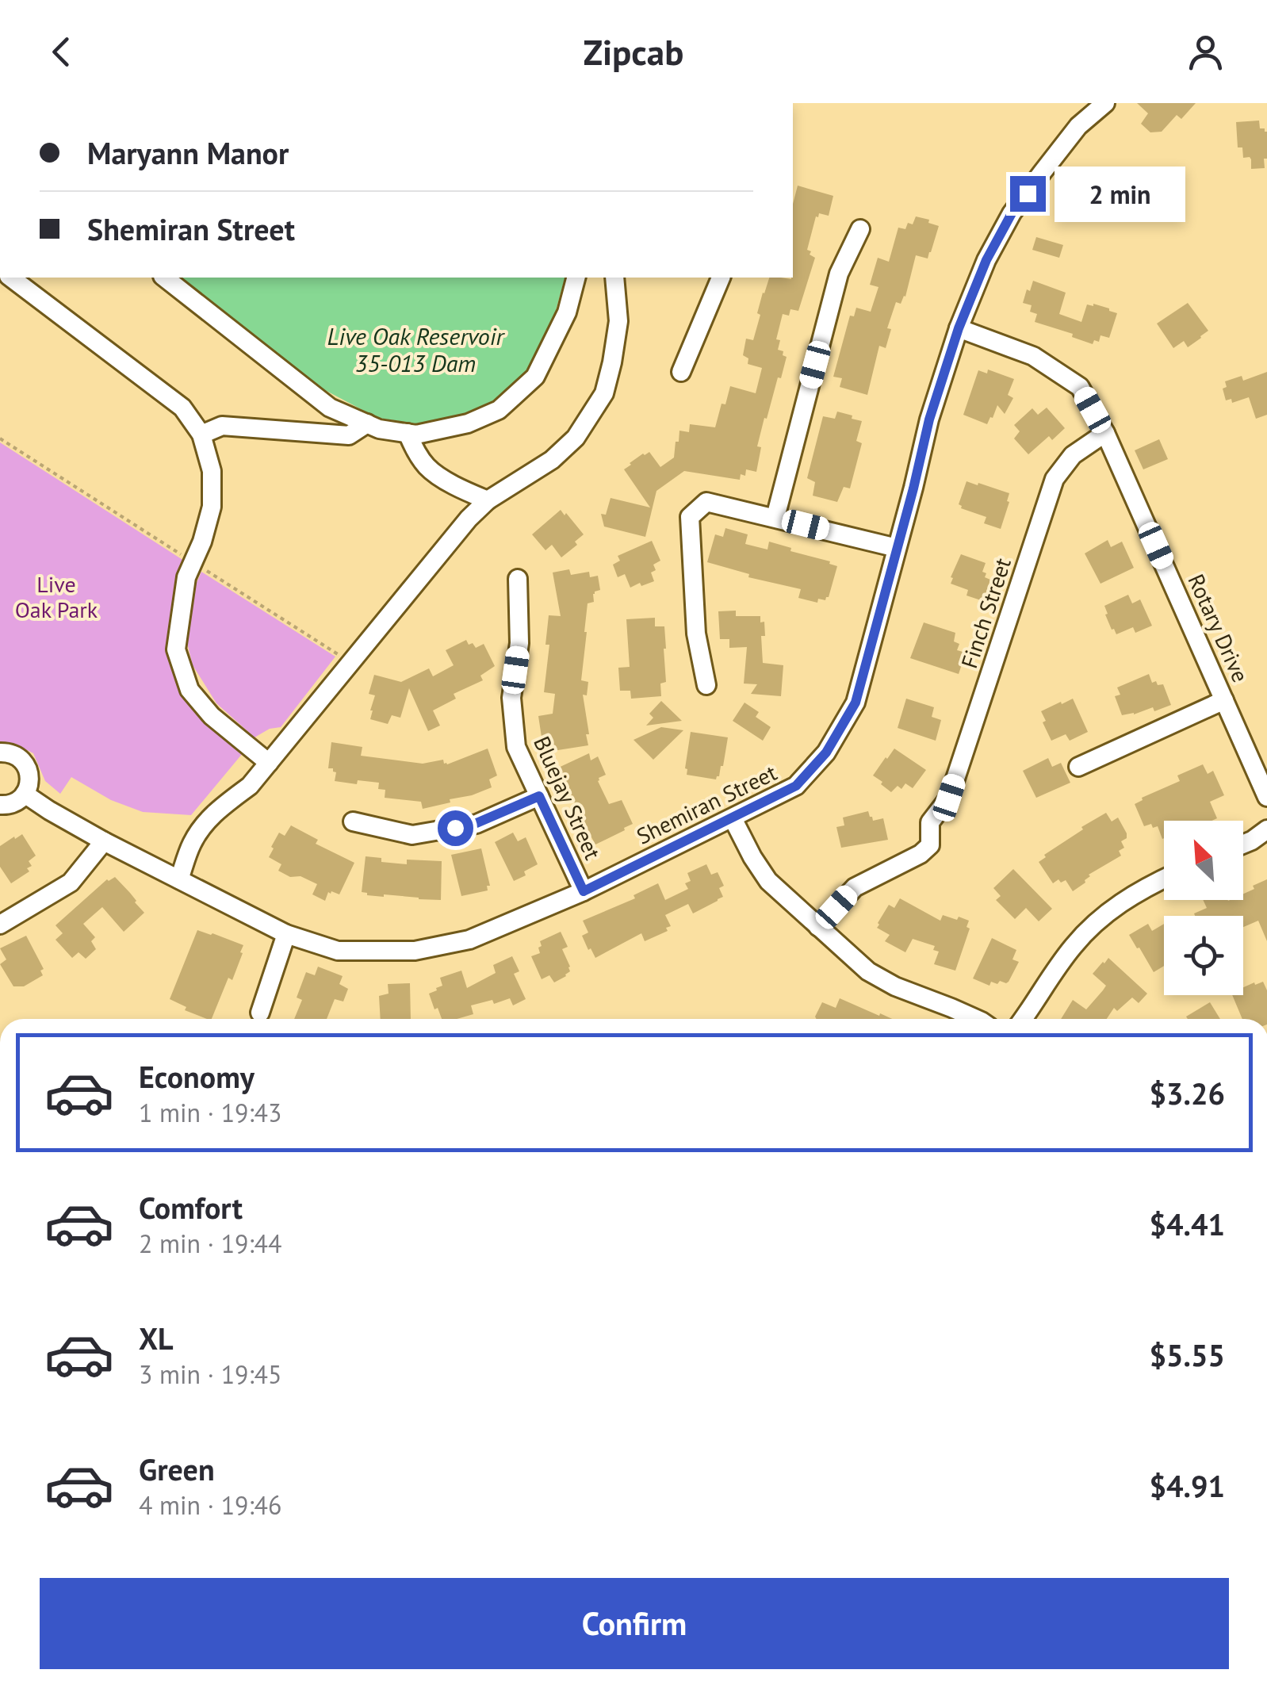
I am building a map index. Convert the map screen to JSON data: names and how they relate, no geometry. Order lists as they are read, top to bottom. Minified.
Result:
{"streets":{"street":["Finch Street","Rotary Drive","Bluejay Street","Shemiran Street"]},"crossings":[["Finch Street","Rotary Drive"],["Rotary Drive","Shemiran Street"],["Bluejay Street","Shemiran Street"]],"water":["Live Oak Reservoir 35-013 Dam"],"parks":["Live Oak Park"],"north":"top left","page":{"header":"Zipcab","banner":["Maryann Manor","Shemiran Street"],"bubble":"2 min","list":[{"name":"Economy","note":"1 min · 19:43","value":"$3.26"},{"name":"Comfort","note":"2 min · 19:44","value":"$4.41"},{"name":"XL","note":"3 min · 19:45","value":"$5.55"},{"name":"Green","note":"4 min · 19:46","value":"$4.91"}],"buttons":"Confirm"}}
